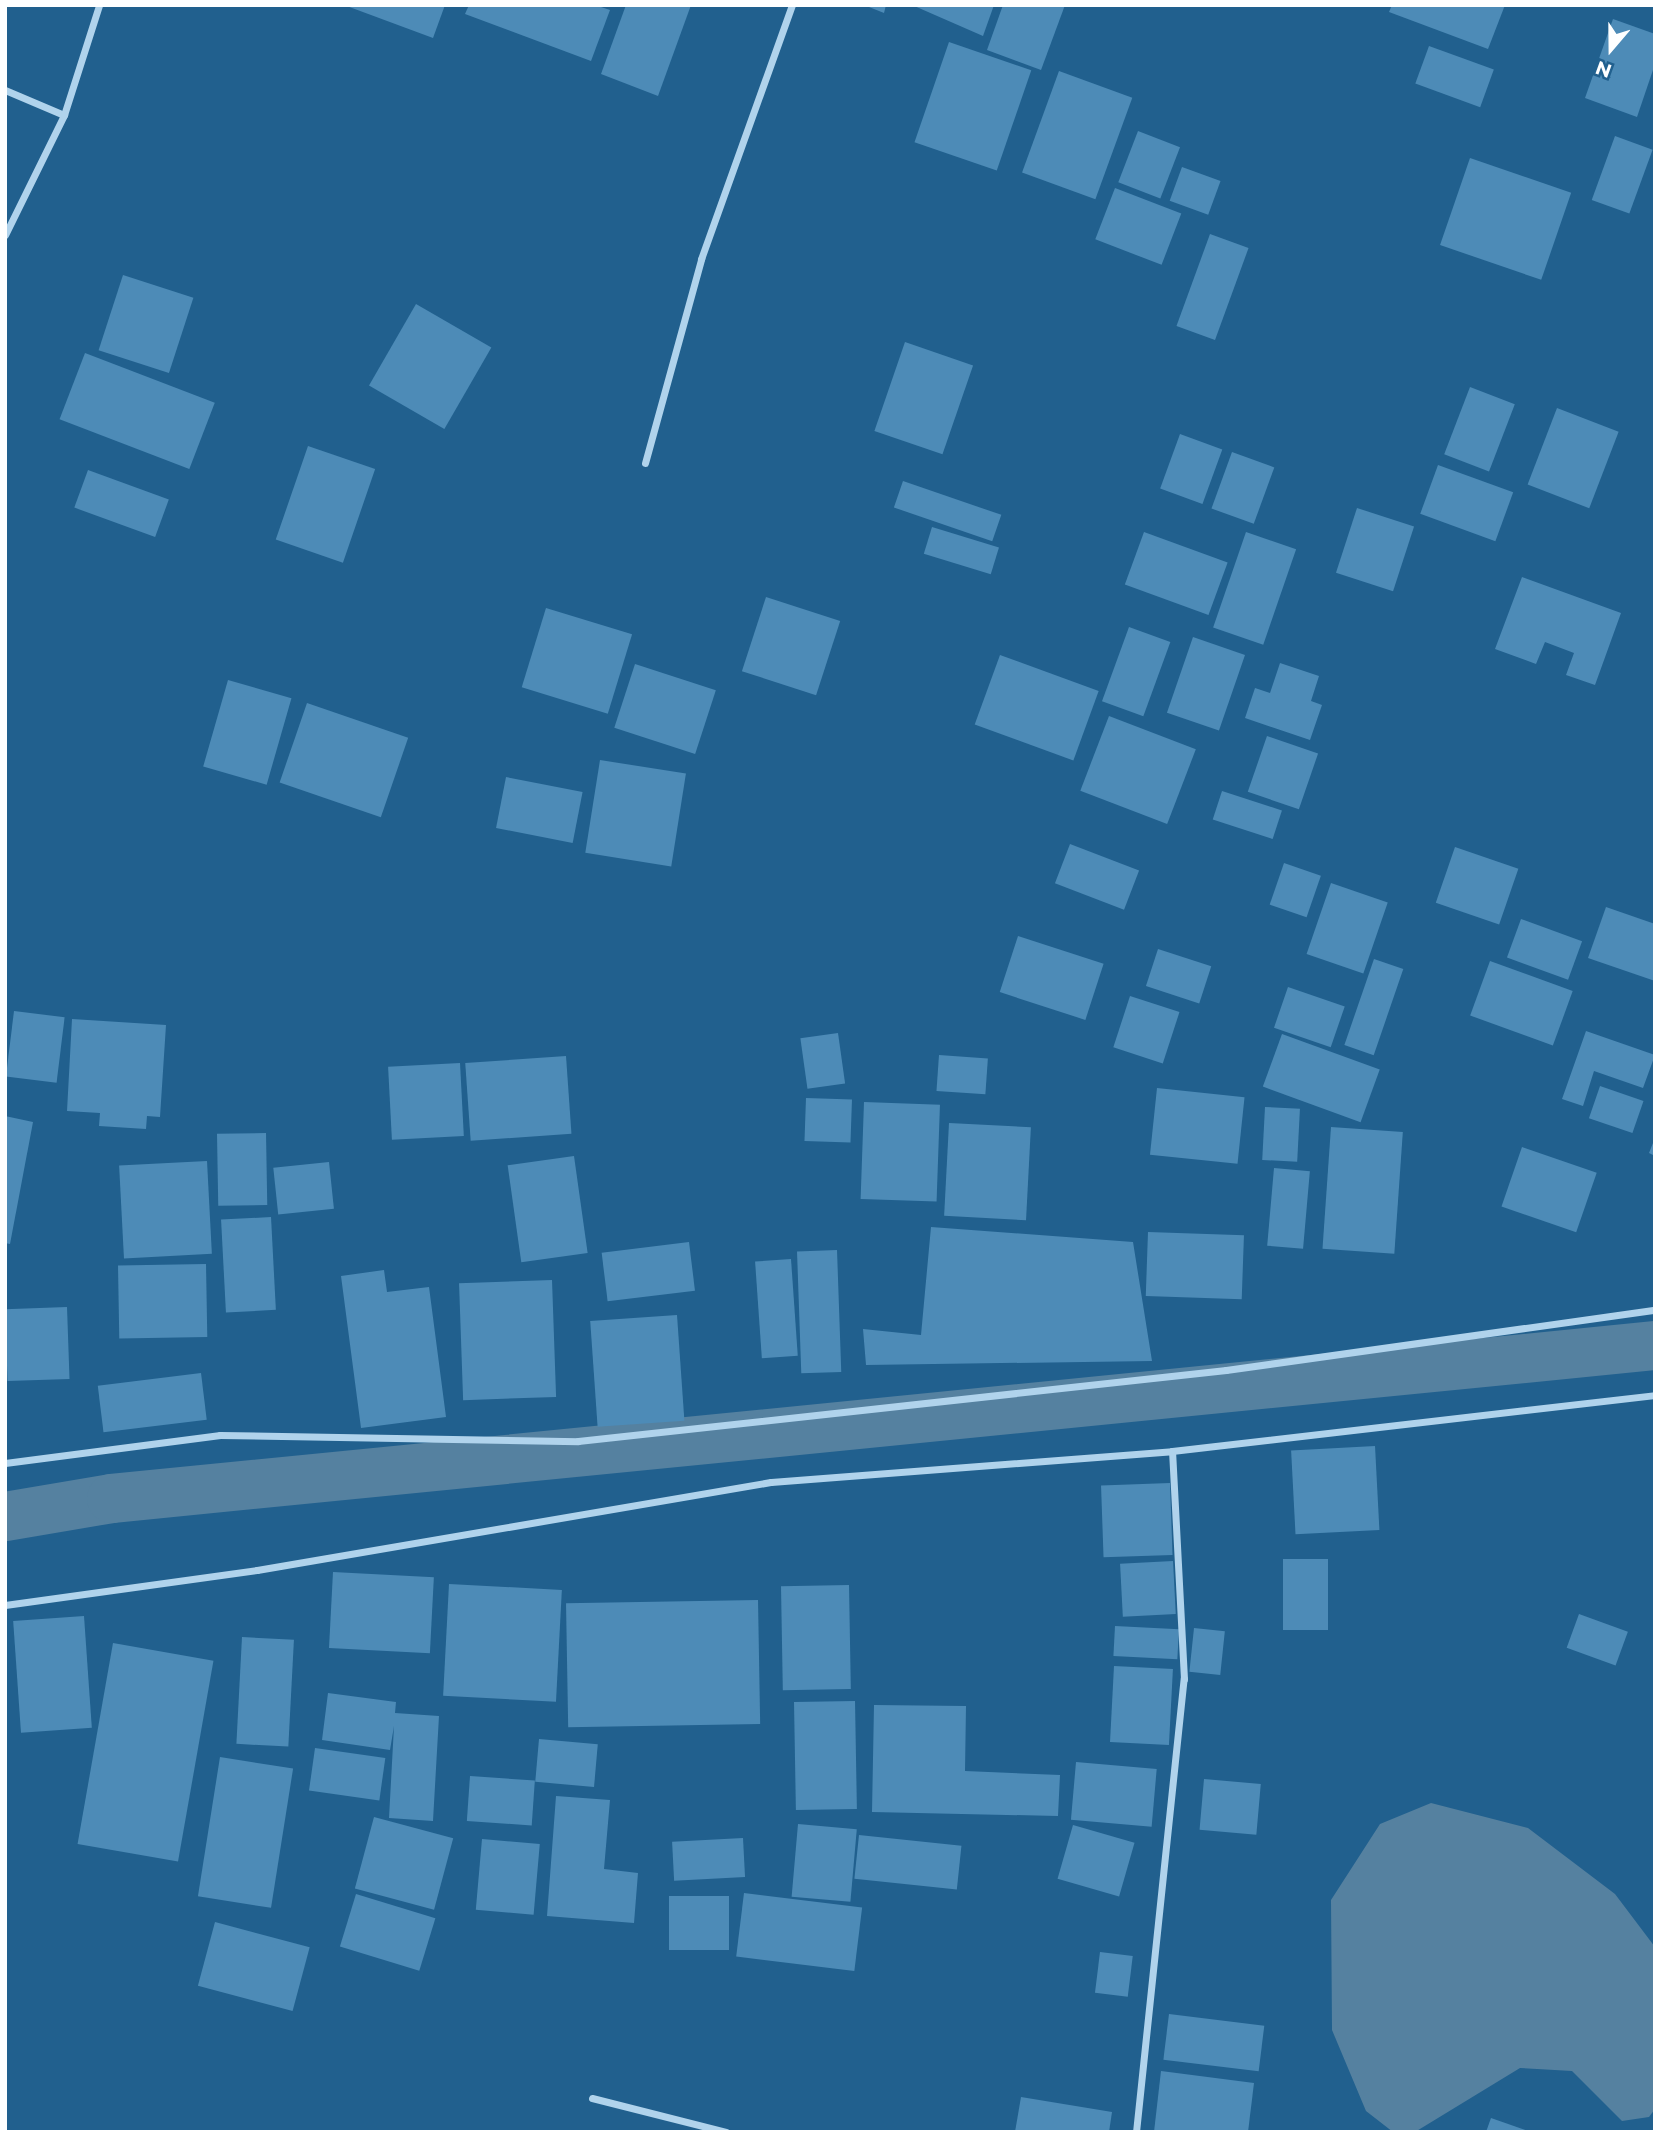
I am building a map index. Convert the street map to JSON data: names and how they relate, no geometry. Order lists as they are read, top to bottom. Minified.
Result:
{"north":"bottom"}
